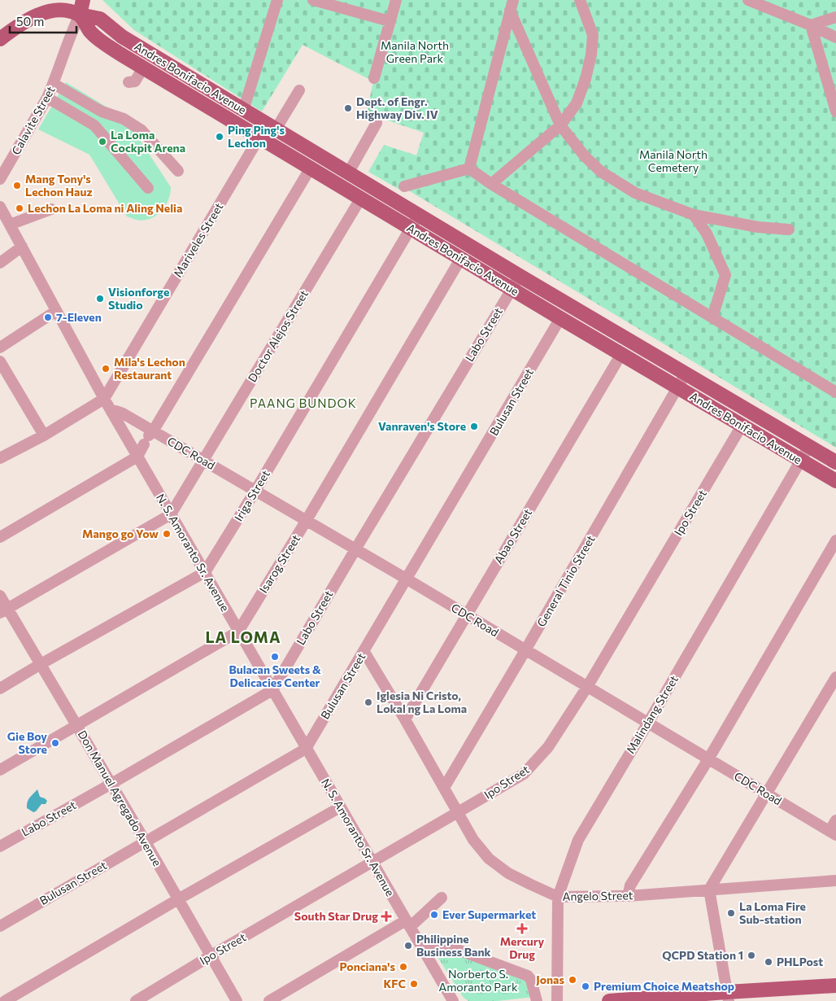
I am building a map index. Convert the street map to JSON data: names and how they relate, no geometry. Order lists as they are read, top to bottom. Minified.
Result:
{"streets":{"main road":["Andres Bonifacio Avenue"],"street":["Calavite Street","Mariveles Street","Labo Street","Doctor Alejos Street","Bulusan Street","CDC Road","Iriga Street","Ipo Street","Abao Street","N. S. Amoranto Sr. Avenue","Isarog Street","General Tinio Street","Malindang Street","Don Manuel Agregado Avenue","Angelo Street"]},"crossings":[["Andres Bonifacio Avenue","Calavite Street"],["Andres Bonifacio Avenue","Mariveles Street"],["Andres Bonifacio Avenue","Labo Street"],["Andres Bonifacio Avenue","Doctor Alejos Street"],["Andres Bonifacio Avenue","Bulusan Street"],["Andres Bonifacio Avenue","Iriga Street"],["Andres Bonifacio Avenue","Ipo Street"],["Andres Bonifacio Avenue","Abao Street"],["Andres Bonifacio Avenue","Isarog Street"],["Andres Bonifacio Avenue","General Tinio Street"],["Andres Bonifacio Avenue","Malindang Street"],["Mariveles Street","N. S. Amoranto Sr. Avenue"],["Labo Street","CDC Road"],["Labo Street","N. S. Amoranto Sr. Avenue"],["Labo Street","Don Manuel Agregado Avenue"],["Doctor Alejos Street","CDC Road"],["Doctor Alejos Street","N. S. Amoranto Sr. Avenue"],["Doctor Alejos Street","Don Manuel Agregado Avenue"],["Bulusan Street","CDC Road"],["Bulusan Street","N. S. Amoranto Sr. Avenue"],["Bulusan Street","Don Manuel Agregado Avenue"],["Bulusan Street","Angelo Street"],["CDC Road","Iriga Street"],["CDC Road","Ipo Street"],["CDC Road","Abao Street"],["CDC Road","N. S. Amoranto Sr. Avenue"],["CDC Road","Isarog Street"],["CDC Road","General Tinio Street"],["CDC Road","Malindang Street"],["Iriga Street","N. S. Amoranto Sr. Avenue"],["Iriga Street","Don Manuel Agregado Avenue"],["Ipo Street","N. S. Amoranto Sr. Avenue"],["Ipo Street","Don Manuel Agregado Avenue"],["Ipo Street","Angelo Street"],["Abao Street","Angelo Street"],["N. S. Amoranto Sr. Avenue","Isarog Street"],["Isarog Street","Don Manuel Agregado Avenue"],["General Tinio Street","Angelo Street"],["Malindang Street","Angelo Street"]],"districts":["PAANG BUNDOK","LA LOMA"],"parks":["Manila North Green Park","Manila North Cemetery","Norberto S. Amoranto Park"],"places":{"other":["Dept. of Engr. Highway Div. IV","Ping Ping's Lechon","La Loma Cockpit Arena","Mang Tony's Lechon Hauz","Lechon La Loma ni Aling Nelia","Visionforge Studio","7-Eleven","Mila's Lechon Restaurant","Vanraven's Store","Mango go Yow","Bulacan Sweets & Delicacies Center","Iglesia Ni Cristo, Lokal ng La Loma","Gie Boy Store","La Loma Fire Sub-station","Ever Supermarket","Philippine Business Bank","QCPD Station 1","PHLPost","Ponciana's","Jonas","KFC","Premium Choice Meatshop"],"health":["South Star Drug","Mercury Drug"]},"scale_bar":"50 m"}
